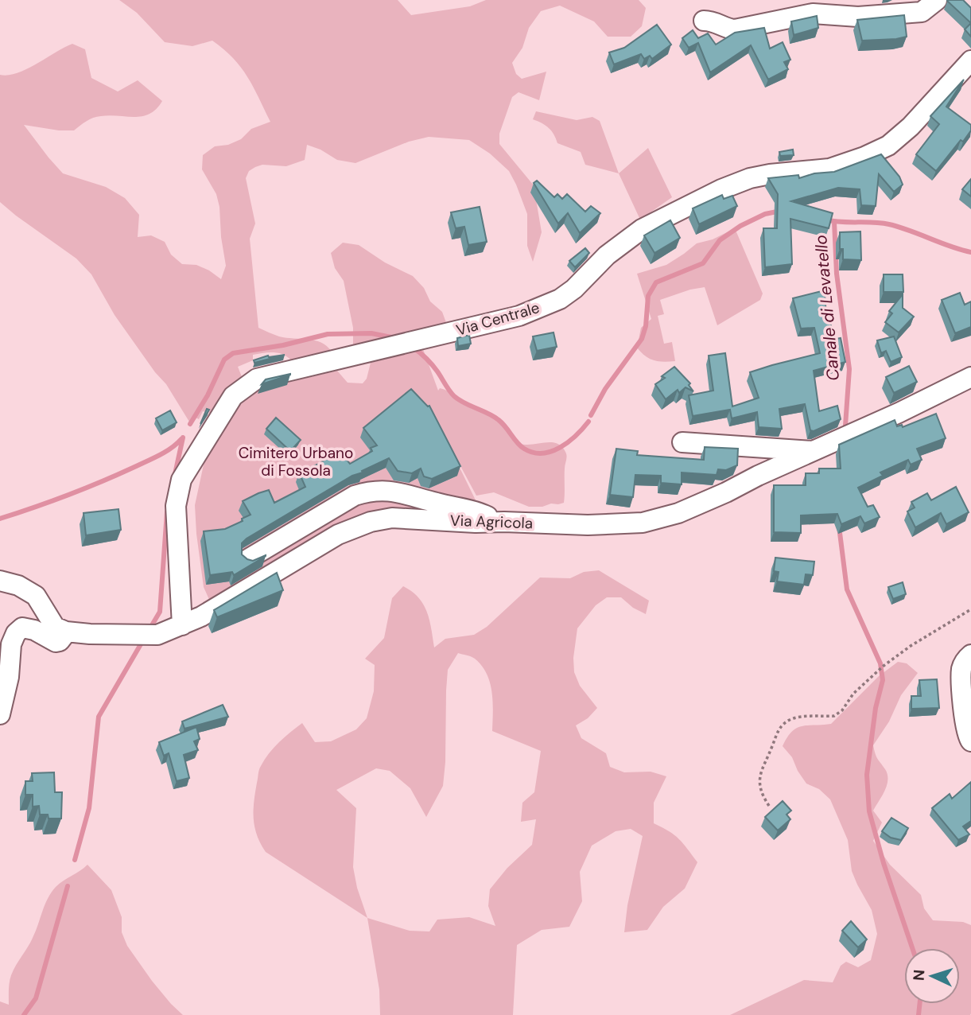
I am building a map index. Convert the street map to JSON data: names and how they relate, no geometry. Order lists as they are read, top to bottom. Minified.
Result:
{"streets":{"street":["Via Centrale","Via Agricola"]},"crossings":[["Via Centrale","Via Agricola"]],"water":["Canale di Levatello"],"parks":["Cimitero Urbano di Fossola"],"north":"left"}
